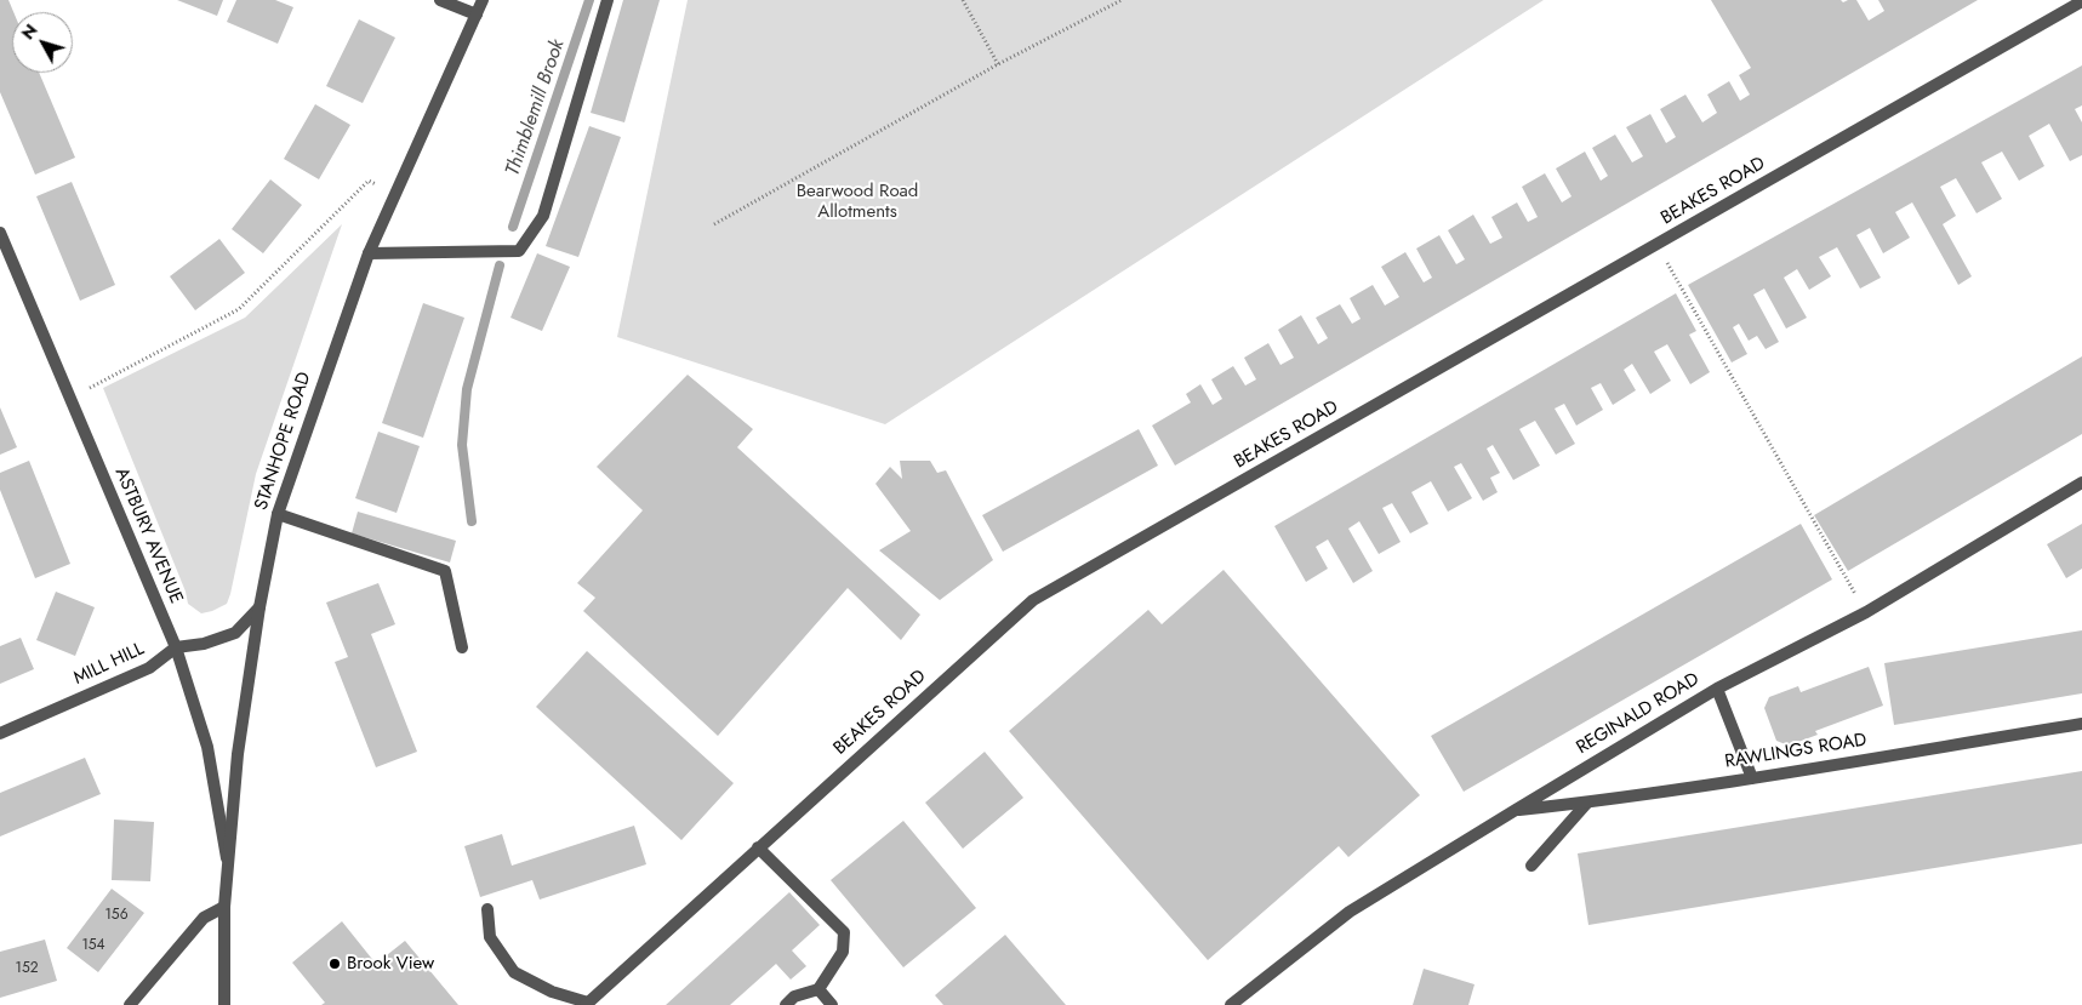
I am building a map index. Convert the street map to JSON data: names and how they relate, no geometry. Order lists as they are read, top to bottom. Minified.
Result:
{"streets":{"street":["BEAKES ROAD","STANHOPE ROAD","ASTBURY AVENUE","MILL HILL","REGINALD ROAD","RAWLINGS ROAD"]},"crossings":[["STANHOPE ROAD","ASTBURY AVENUE"],["STANHOPE ROAD","MILL HILL"],["ASTBURY AVENUE","MILL HILL"],["REGINALD ROAD","RAWLINGS ROAD"]],"water":["Thimblemill Brook"],"parks":["Bearwood Road Allotments"],"places":["Brook View"],"house_numbers":["156","154","152"],"north":"top left"}
